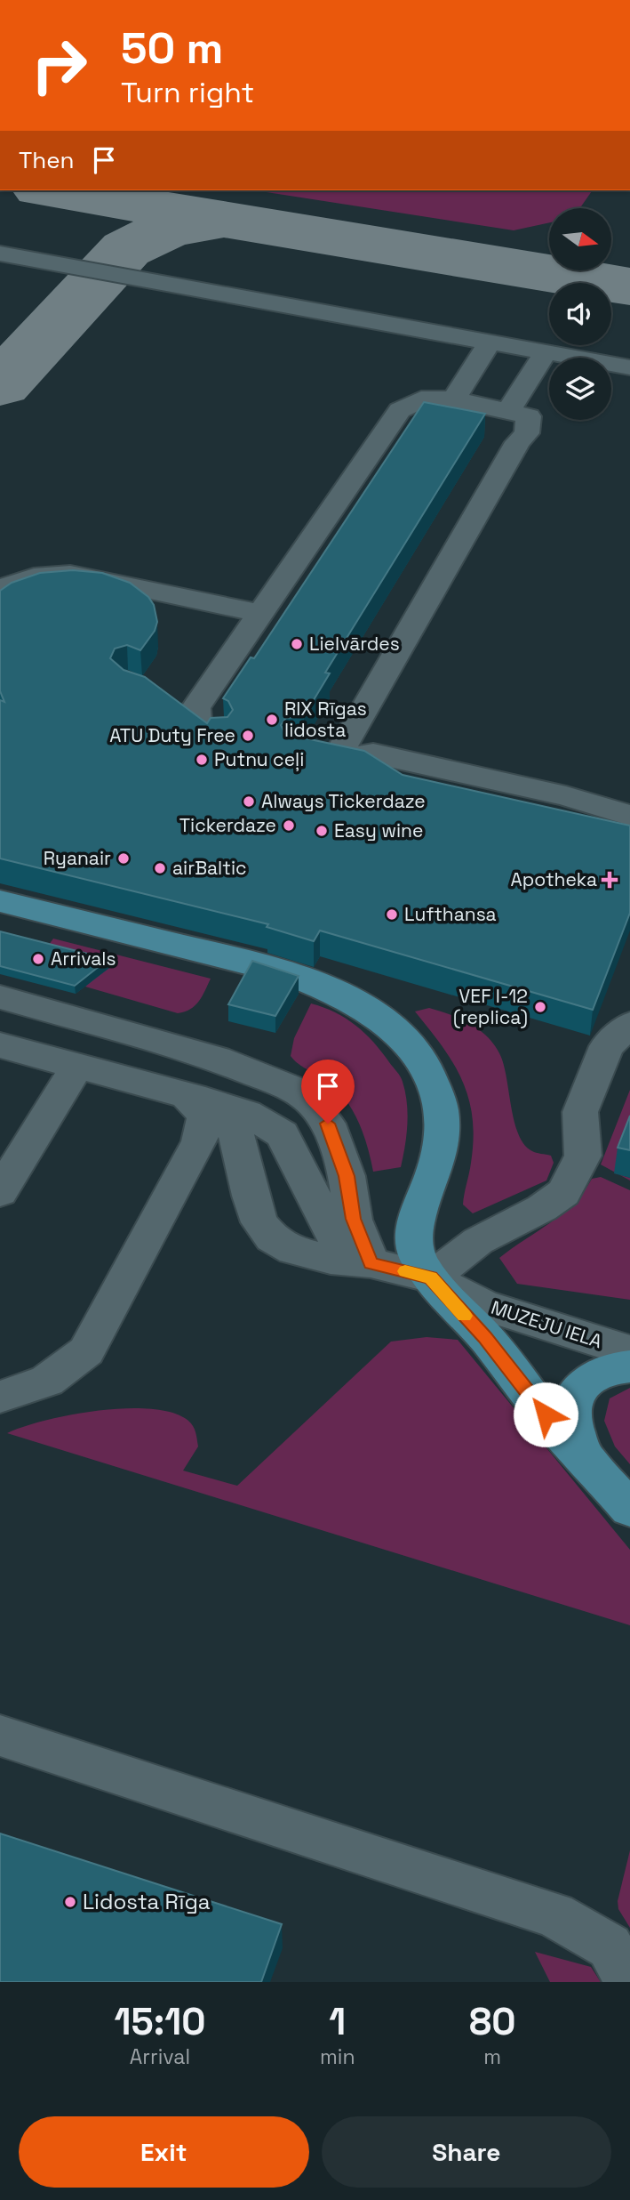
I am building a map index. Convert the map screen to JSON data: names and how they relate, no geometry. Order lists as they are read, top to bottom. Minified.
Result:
{"streets":{"street":["MUZEJU IELA"]},"places":{"other":["Lielvārdes","RIX Rīgas lidosta","ATU Duty Free","Putnu ceļi","Always Tickerdaze","Tickerdaze","Easy wine","Ryanair","airBaltic","Lufthansa","Arrivals","VEF I-12 (replica)","Lidosta Rīga"],"health":["Apotheka"]},"north":"right","page":{"turn":["50 m","Turn right"],"then":"Then","eta":["15:10","Arrival","1","min","80","m"],"buttons":["Exit","Share"]}}
